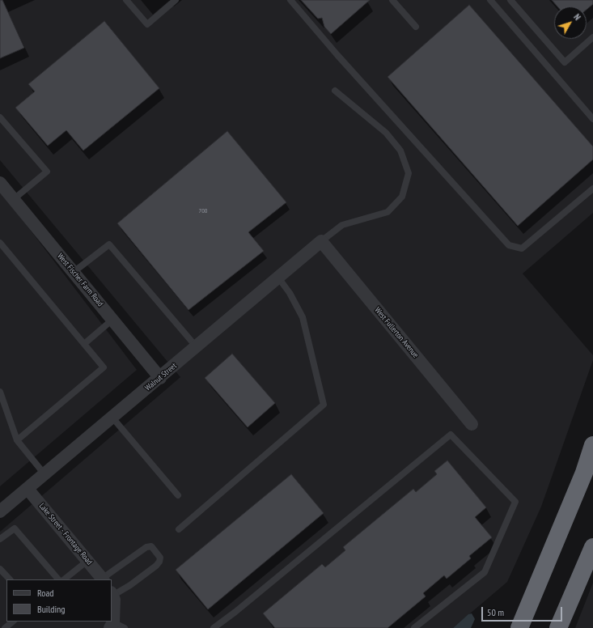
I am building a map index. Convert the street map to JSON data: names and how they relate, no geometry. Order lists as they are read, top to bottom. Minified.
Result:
{"streets":{"street":["West Fischer Farm Road","West Fullerton Avenue","Walnut Street","Lake Street - Frontage Road"]},"crossings":[["West Fischer Farm Road","Walnut Street"],["West Fullerton Avenue","Walnut Street"],["Walnut Street","Lake Street - Frontage Road"]],"house_numbers":["700"],"legend":["Road","Building"],"scale_bar":"50 m","north":"top right"}
